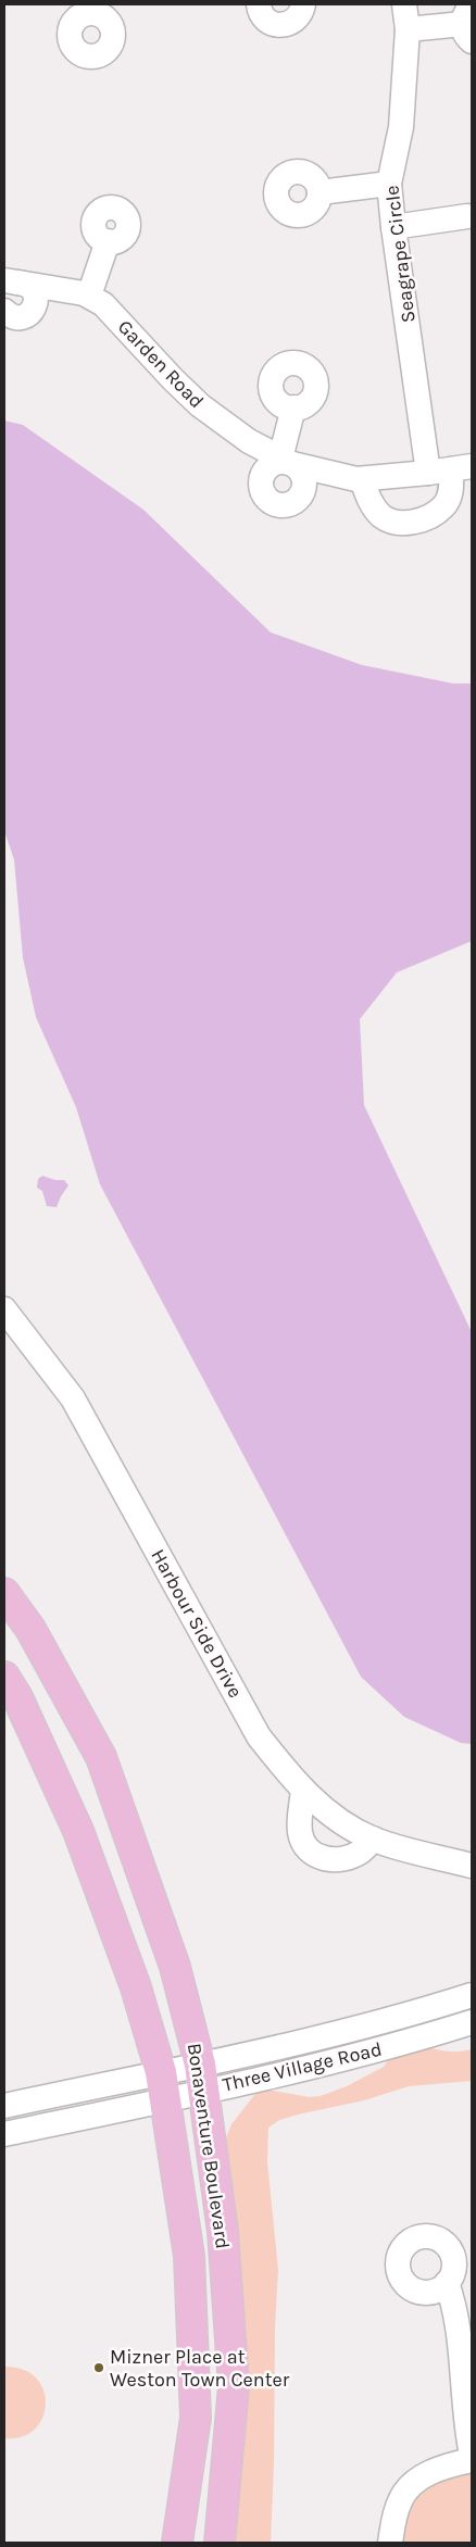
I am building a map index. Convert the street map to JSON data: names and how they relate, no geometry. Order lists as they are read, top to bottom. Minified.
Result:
{"streets":{"main road":["Bonaventure Boulevard"],"street":["Seagrape Circle","Garden Road","Harbour Side Drive","Three Village Road"]},"crossings":[["Seagrape Circle","Garden Road"],["Three Village Road","Bonaventure Boulevard"]],"places":["Mizner Place at Weston Town Center"]}
